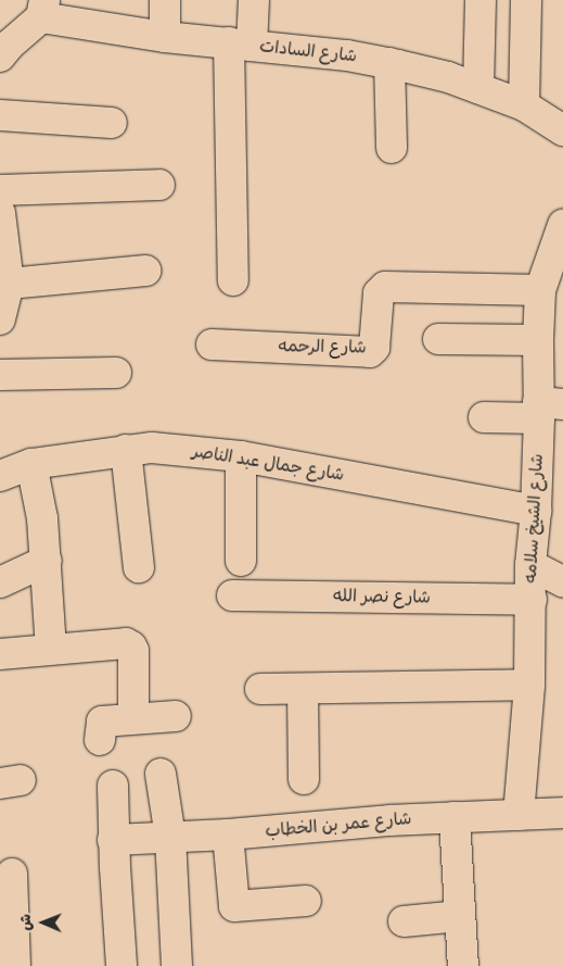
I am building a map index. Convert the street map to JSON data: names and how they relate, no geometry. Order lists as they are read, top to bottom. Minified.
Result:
{"streets":{"street":["شارع السادات","شارع الرحمه","شارع جمال عبد الناصر","شارع الشيخ سلامه","شارع نصر الله","شارع عمر بن الخطاب"]},"crossings":[["شارع الرحمه","شارع الشيخ سلامه"],["شارع جمال عبد الناصر","شارع الشيخ سلامه"],["شارع الشيخ سلامه","شارع نصر الله"],["شارع الشيخ سلامه","شارع عمر بن الخطاب"]],"north":"left"}
